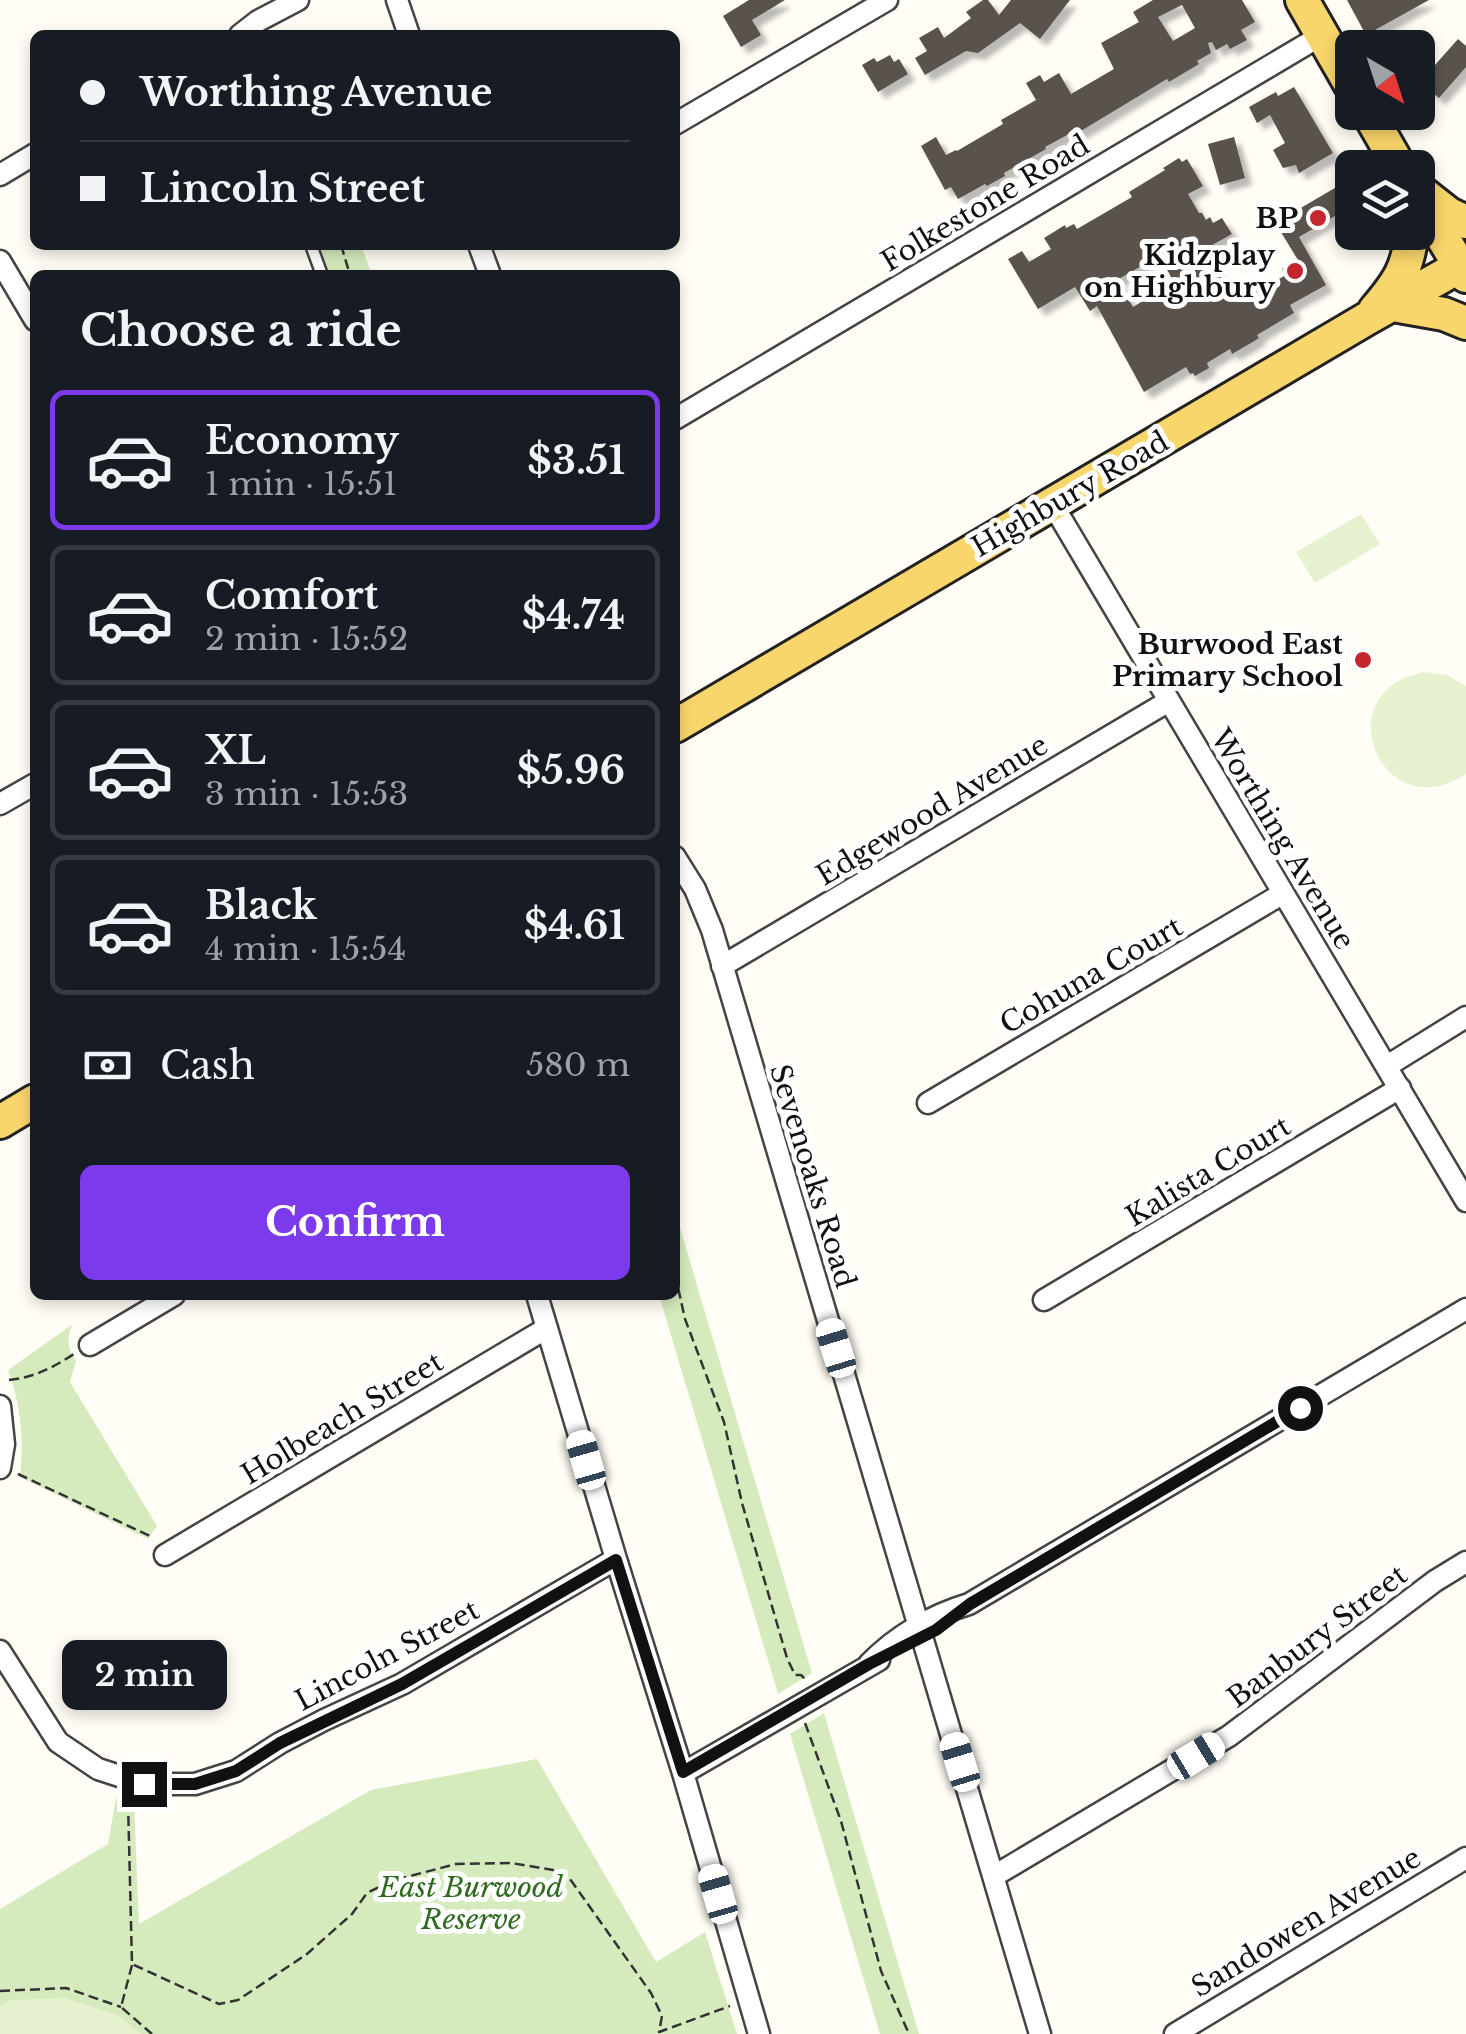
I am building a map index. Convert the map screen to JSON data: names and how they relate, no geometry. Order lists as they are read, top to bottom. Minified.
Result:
{"streets":{"main road":["Highbury Road"],"street":["Folkestone Road","Edgewood Avenue","Worthing Avenue","Cohuna Court","Kalista Court","Sevenoaks Road","Holbeach Street","Banbury Street","Lincoln Street","Sandowen Avenue"]},"crossings":[["Highbury Road","Worthing Avenue"],["Edgewood Avenue","Worthing Avenue"],["Edgewood Avenue","Sevenoaks Road"],["Worthing Avenue","Cohuna Court"],["Worthing Avenue","Kalista Court"],["Sevenoaks Road","Banbury Street"]],"parks":["East Burwood Reserve"],"places":["BP","Kidzplay on Highbury","Burwood East Primary School"],"north":"bottom right","page":{"banner":["Worthing Avenue","Lincoln Street"],"heading":"Choose a ride","list":[{"name":"Economy","note":"1 min · 15:51","value":"$3.51"},{"name":"Comfort","note":"2 min · 15:52","value":"$4.74"},{"name":"XL","note":"3 min · 15:53","value":"$5.96"},{"name":"Black","note":"4 min · 15:54","value":"$4.61"}],"pay":["Cash","580 m"],"buttons":"Confirm","bubble":"2 min"}}
